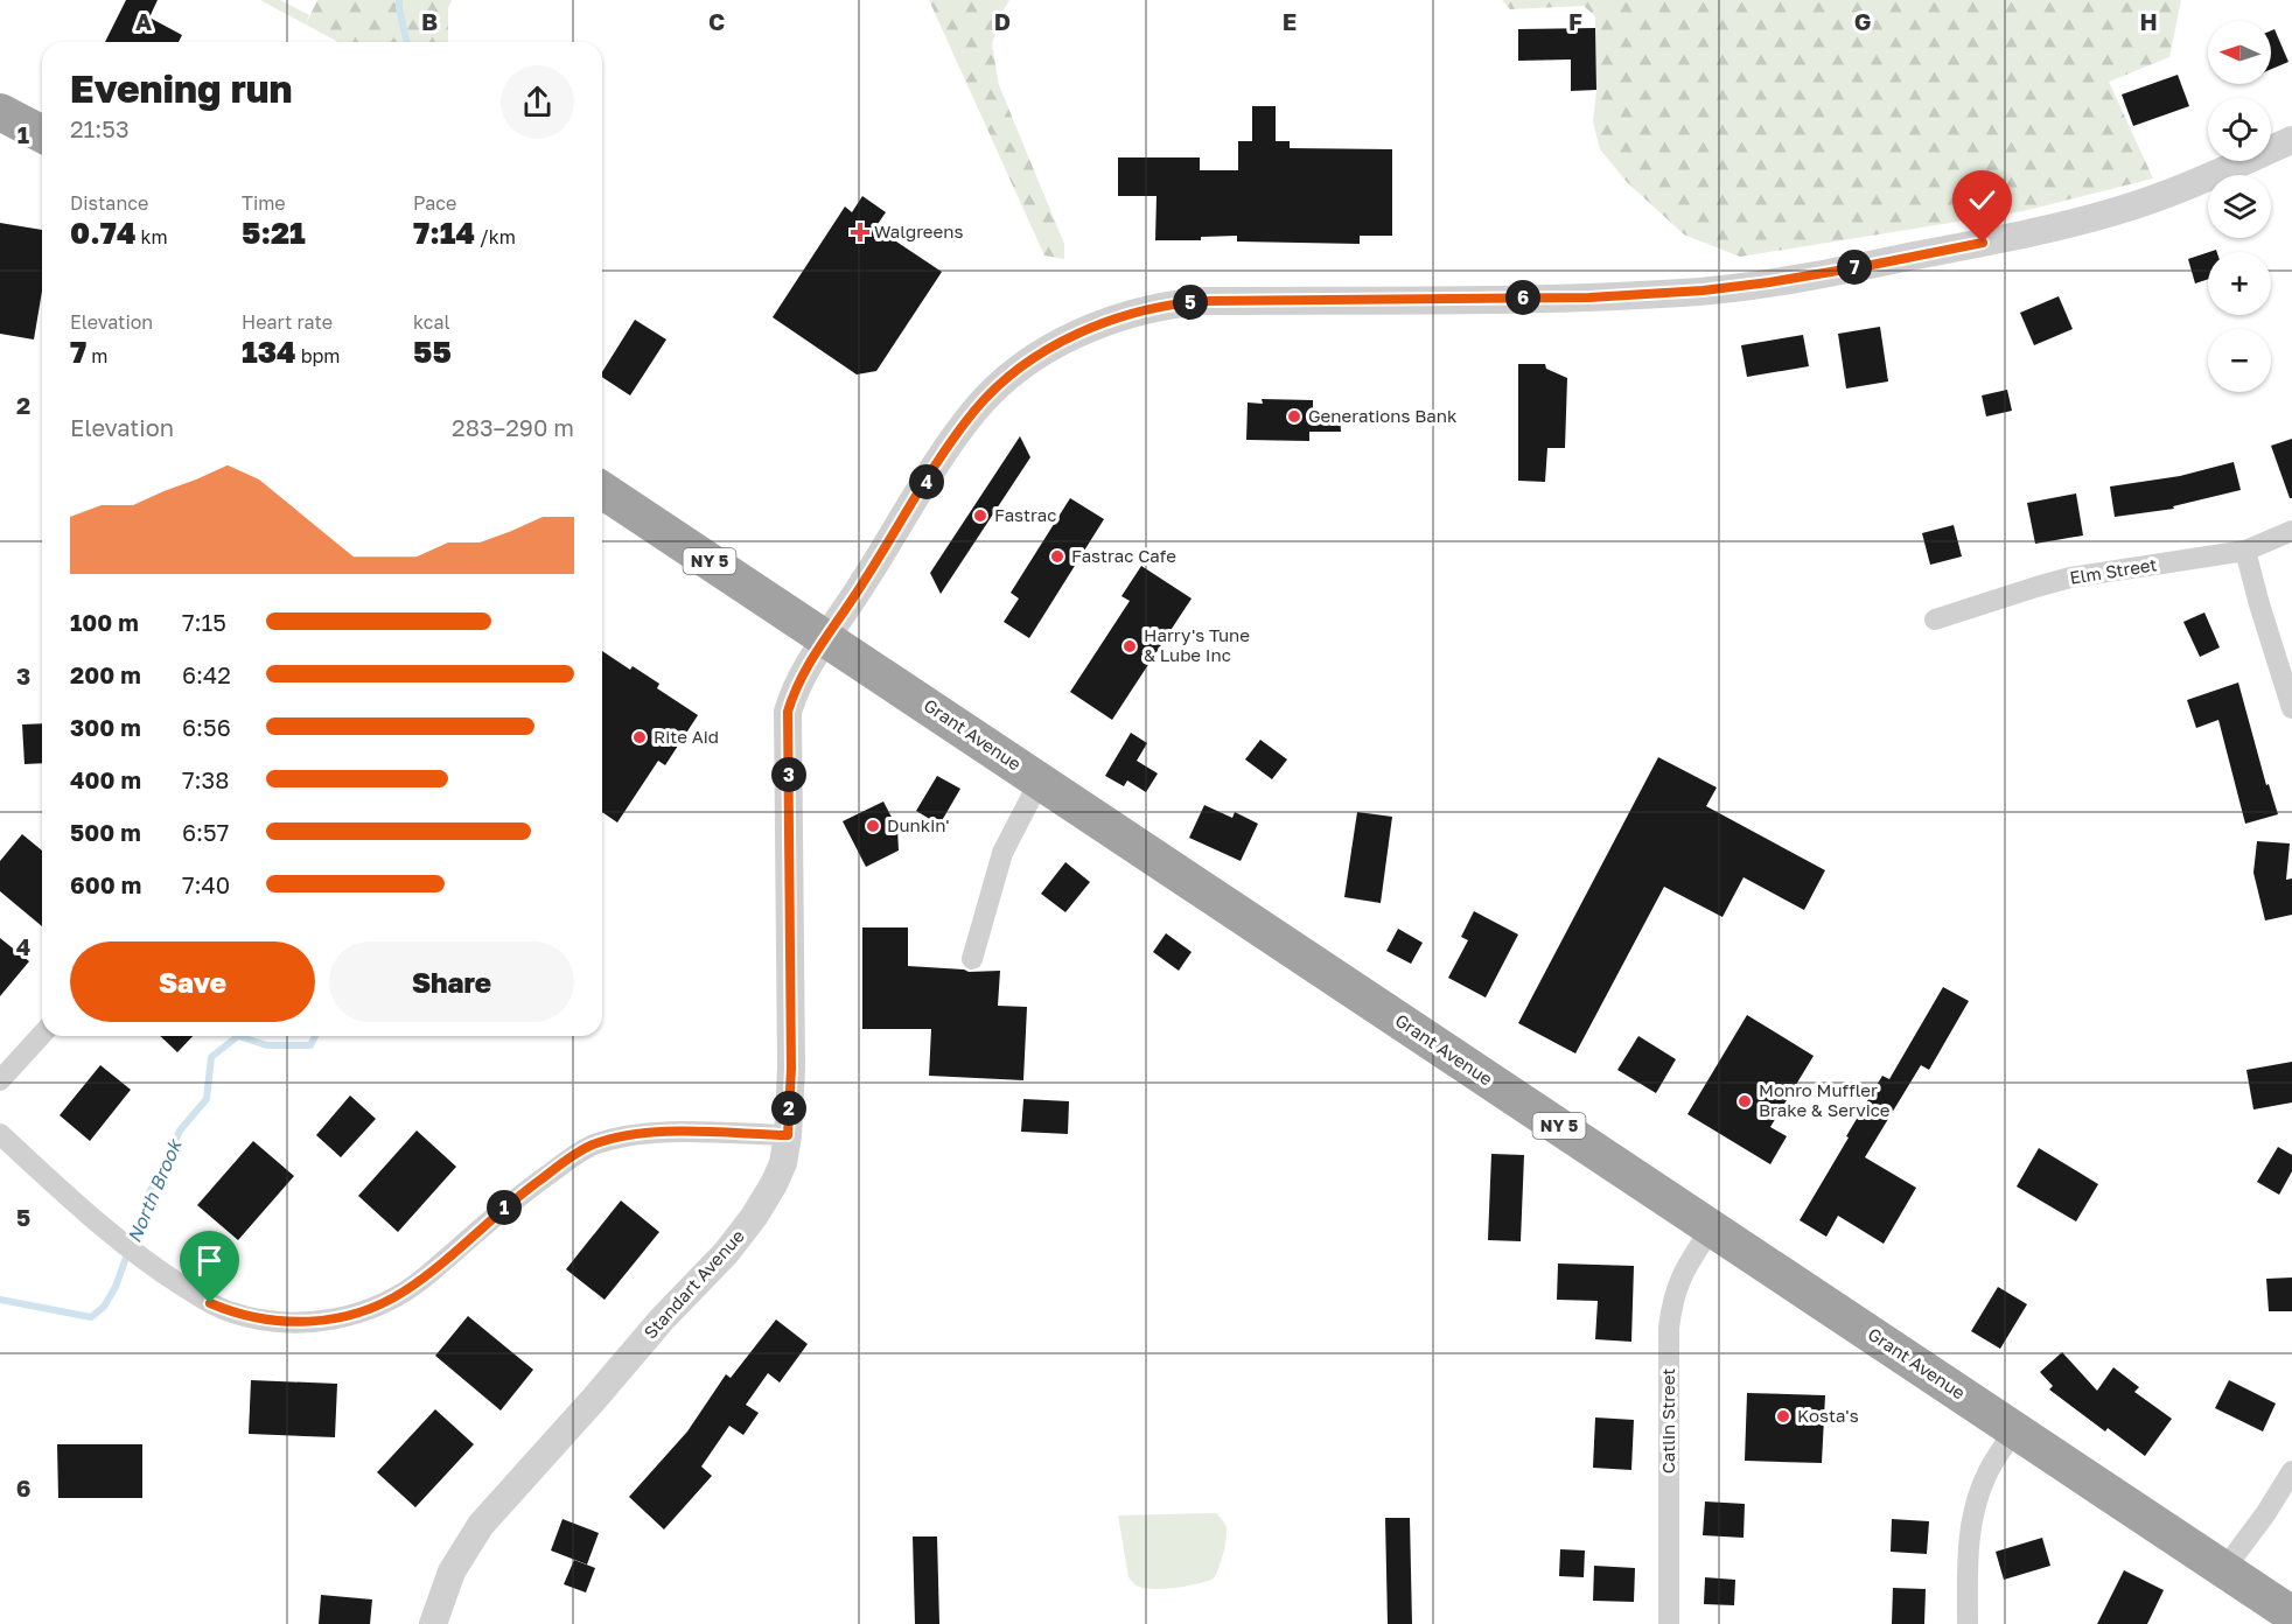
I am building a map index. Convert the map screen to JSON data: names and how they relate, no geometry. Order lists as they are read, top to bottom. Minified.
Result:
{"streets":{"highway":["NY 5","Grant Avenue"],"street":["Elm Street","Standart Avenue","Catlin Street"]},"crossings":[["Grant Avenue","Standart Avenue"],["Grant Avenue","Catlin Street"]],"water":["North Brook"],"places":{"health":["Walgreens"],"other":["Generations Bank","Fastrac","Fastrac Cafe","Harry's Tune & Lube Inc","Rite Aid","Dunkin'","Monro Muffler Brake & Service","Kosta's"]},"north":"left","page":{"map_buttons":["+","−"],"heading":["Evening run","21:53"],"stats":[["Distance","0.74 km"],["Time","5:21"],["Pace","7:14 /km"],["Elevation","7 m"],["Heart rate","134 bpm"],["kcal","55"]],"pins":["7","6","5","4","3","2","1"],"chart":["Elevation","283–290 m"],"list":[{"name":"100 m","note":"7:15"},{"name":"200 m","note":"6:42"},{"name":"300 m","note":"6:56"},{"name":"400 m","note":"7:38"},{"name":"500 m","note":"6:57"},{"name":"600 m","note":"7:40"}],"buttons":["Save","Share"]},"grid":{"columns":["A","B","C","D","E","F","G","H"],"rows":["1","2","3","4","5","6"]}}
